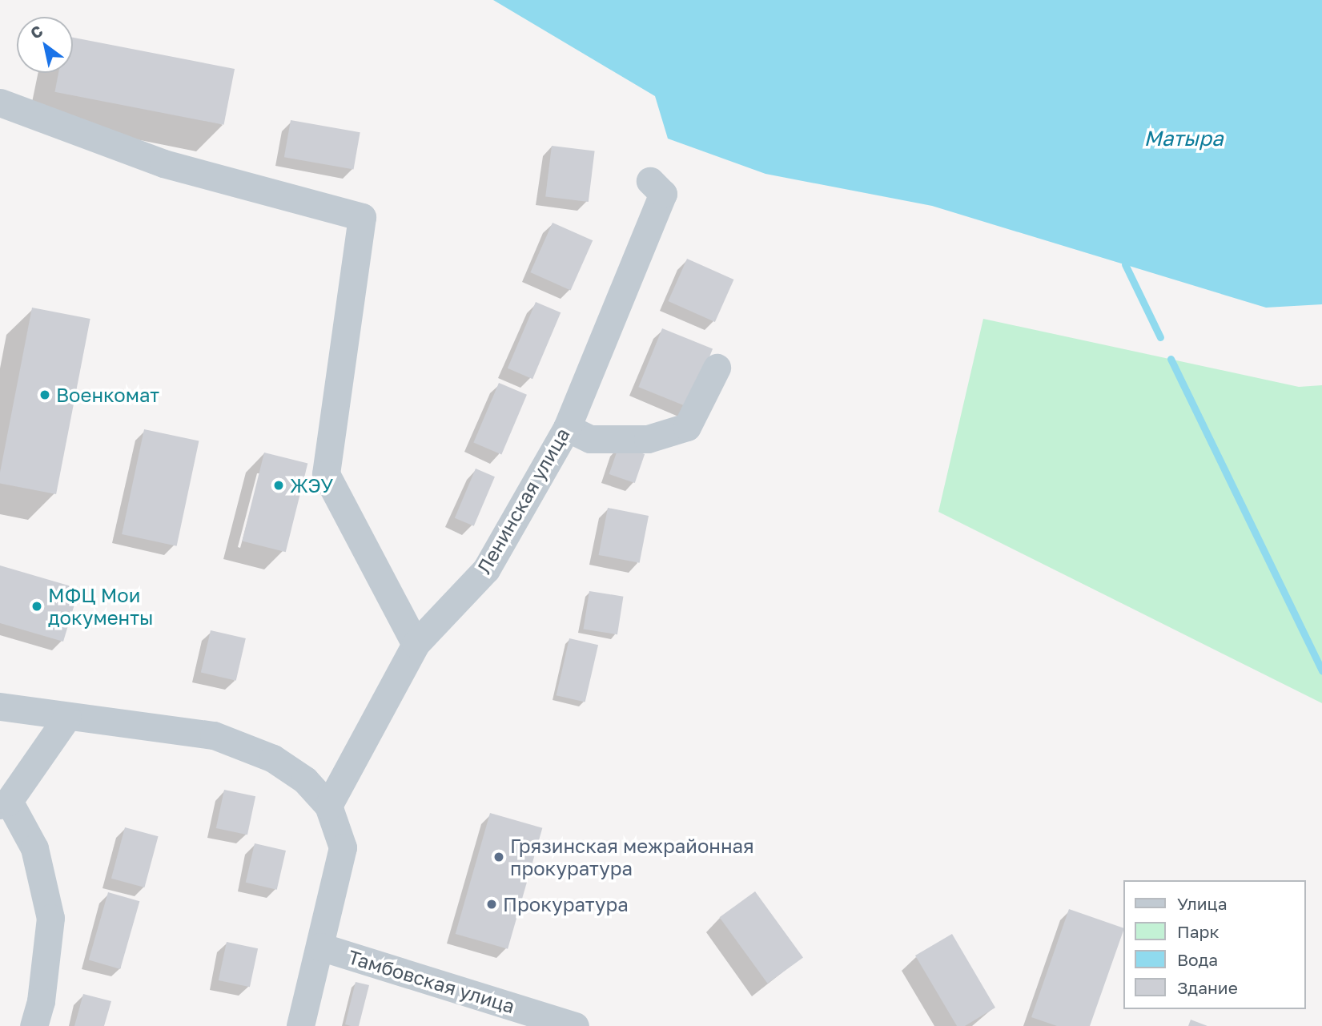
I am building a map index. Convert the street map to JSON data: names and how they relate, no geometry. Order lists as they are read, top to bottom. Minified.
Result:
{"streets":{"street":["Ленинская улица","Тамбовская улица"]},"water":["Матыра"],"places":["Военкомат","ЖЭУ","МФЦ Мои документы","Грязинская межрайонная прокуратура","Прокуратура"],"legend":["Улица","Парк","Вода","Здание"],"north":"top left"}
